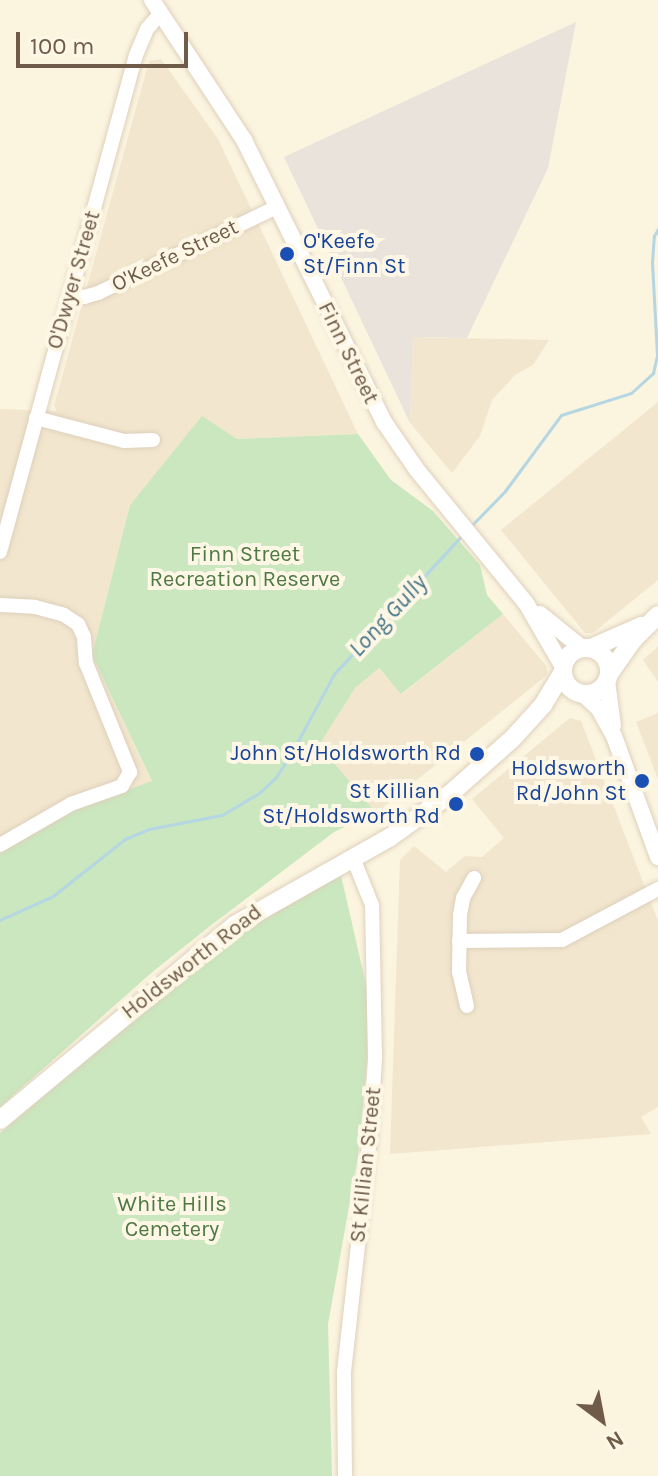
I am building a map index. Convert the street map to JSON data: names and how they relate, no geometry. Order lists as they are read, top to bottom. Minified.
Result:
{"streets":{"main road":["Holdsworth Road"],"street":["O'Keefe Street","O'Dwyer Street","Finn Street","St Killian Street"]},"crossings":[["O'Keefe Street","O'Dwyer Street"],["O'Keefe Street","Finn Street"],["O'Dwyer Street","Finn Street"],["Finn Street","Holdsworth Road"],["Holdsworth Road","St Killian Street"]],"water":["Long Gully"],"parks":["Finn Street Recreation Reserve","White Hills Cemetery"],"places":["O'Keefe St/Finn St","John St/Holdsworth Rd","Holdsworth Rd/John St","St Killian St/Holdsworth Rd"],"scale_bar":"100 m","north":"bottom right"}
